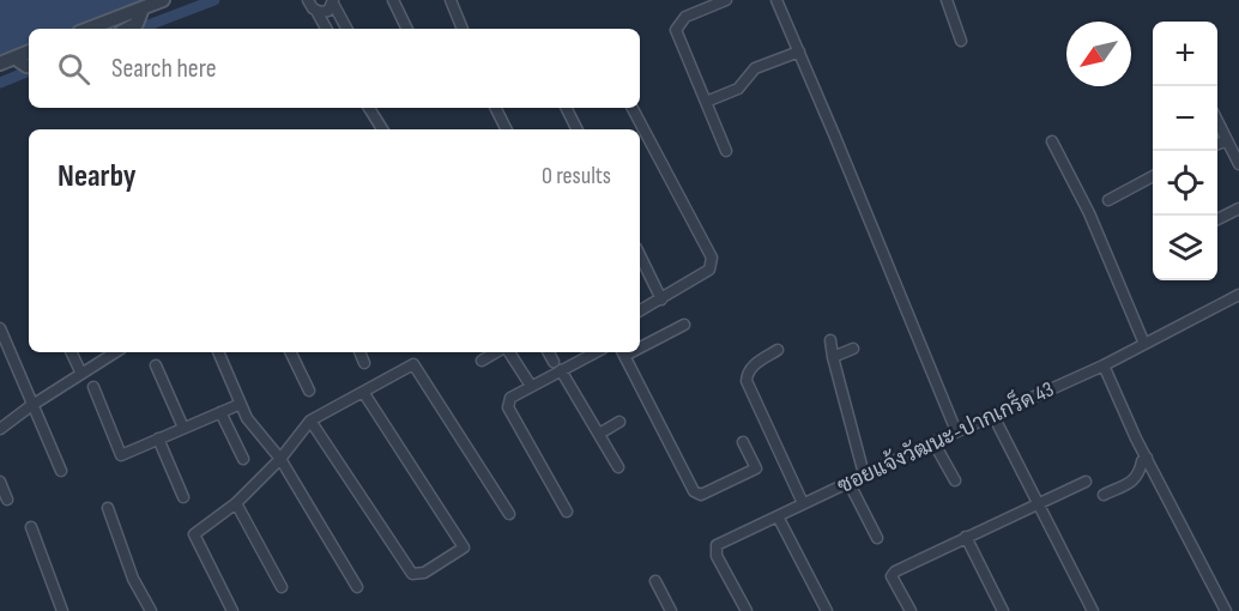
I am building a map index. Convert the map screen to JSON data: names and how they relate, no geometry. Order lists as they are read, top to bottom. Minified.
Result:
{"streets":{"street":["ซอยแจ้งวัฒนะ-ปากเกร็ด 43"]},"north":"bottom left","page":{"map_buttons":["+","−"],"search":"Search here","heading":["Nearby","0 results"]}}
